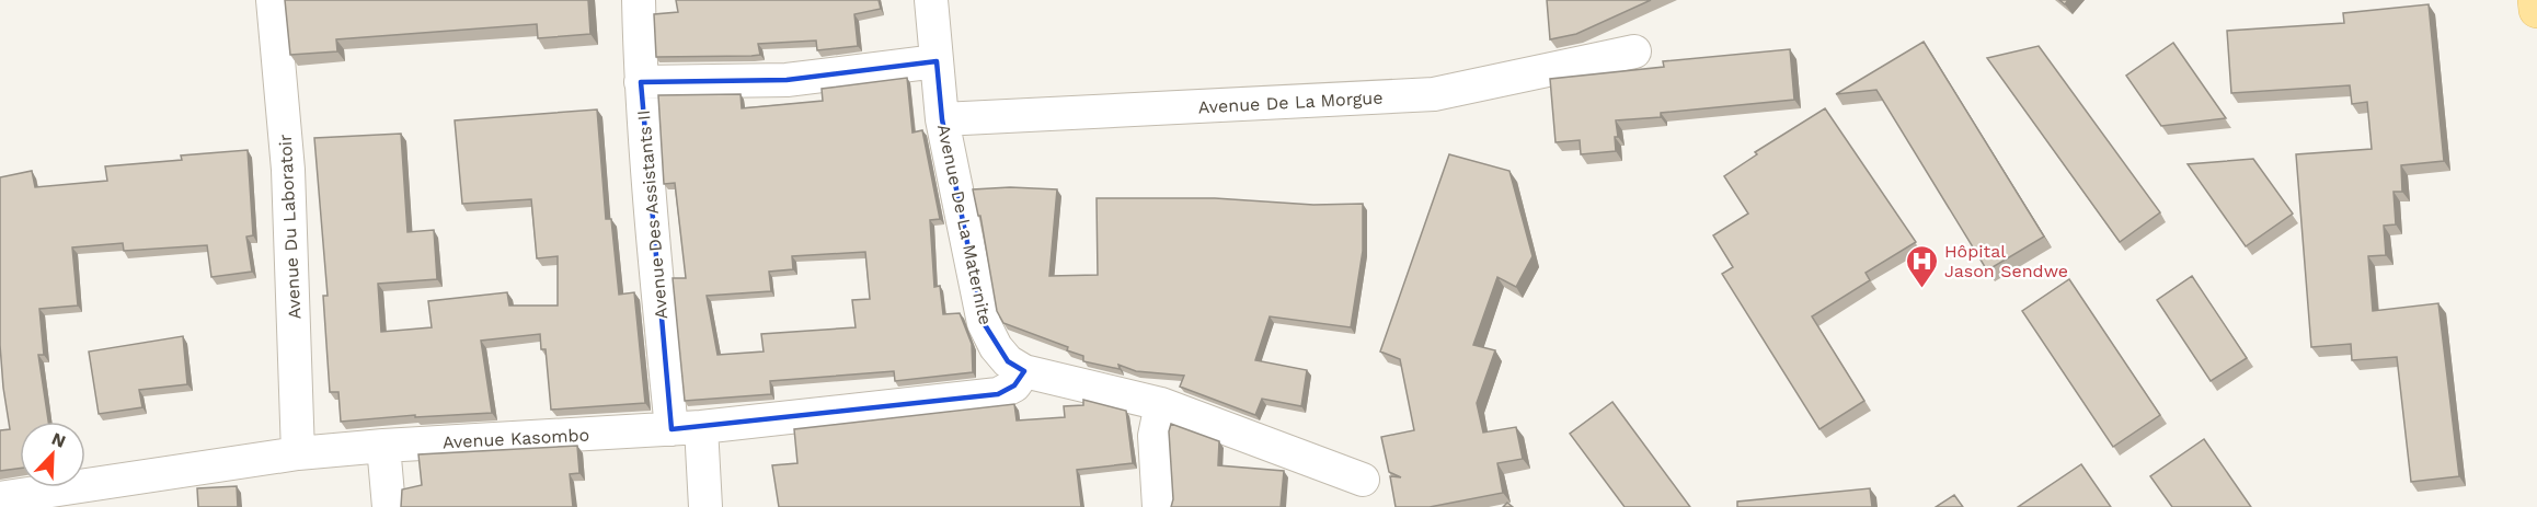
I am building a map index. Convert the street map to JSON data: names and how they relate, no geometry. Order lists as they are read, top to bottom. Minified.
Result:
{"streets":{"street":["Avenue De La Morgue","Avenue Des Assistants II","Avenue De La Maternite","Avenue Du Laboratoir","Avenue Kasombo"]},"crossings":[["Avenue De La Morgue","Avenue De La Maternite"],["Avenue Des Assistants II","Avenue Kasombo"],["Avenue De La Maternite","Avenue Kasombo"],["Avenue Du Laboratoir","Avenue Kasombo"]],"places":{"hospital":["Hôpital Jason Sendwe"]},"north":"top right"}
